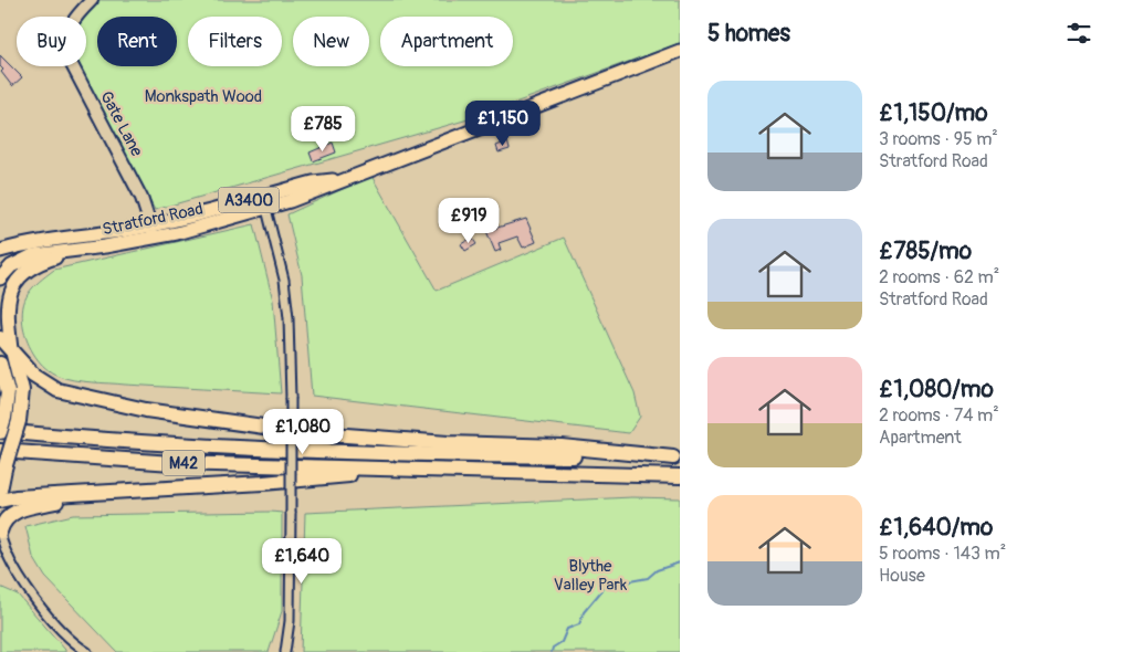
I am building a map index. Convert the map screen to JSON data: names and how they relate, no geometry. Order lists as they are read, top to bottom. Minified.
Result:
{"streets":{"highway":["M42"],"main road":["A3400","Stratford Road"],"street":["Gate Lane"]},"crossings":[["Gate Lane","Stratford Road"]],"parks":["Monkspath Wood","Blythe Valley Park"],"page":{"heading":"5 homes","chip":["Buy","Rent","Filters","New","Apartment"],"list":[{"name":"£1,150/mo","note":"3 rooms · 95 m² · Stratford Road"},{"name":"£785/mo","note":"2 rooms · 62 m² · Stratford Road"},{"name":"£1,080/mo","note":"2 rooms · 74 m² · Apartment"},{"name":"£1,640/mo","note":"5 rooms · 143 m² · House"}],"price":["£1,150","£785","£919","£1,080","£1,640"]}}
